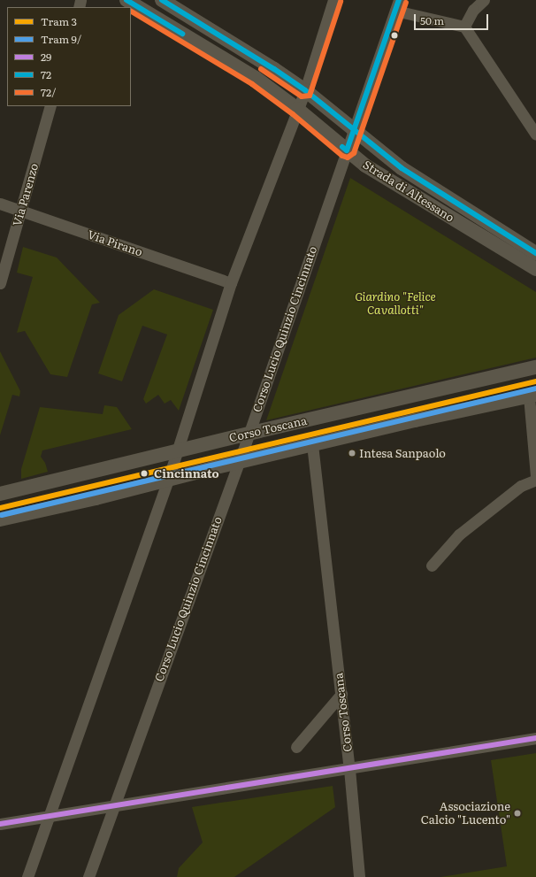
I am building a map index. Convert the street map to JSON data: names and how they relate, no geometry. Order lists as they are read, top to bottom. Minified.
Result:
{"streets":{"street":["Strada di Altessano","Via Parenzo","Via Pirano","Corso Lucio Quinzio Cincinnato","Corso Toscana"]},"crossings":[["Strada di Altessano","Corso Lucio Quinzio Cincinnato"],["Via Parenzo","Via Pirano"],["Corso Lucio Quinzio Cincinnato","Corso Toscana"]],"parks":["Giardino \"Felice Cavallotti\""],"places":["Intesa Sanpaolo","Cincinnato","Associazione Calcio \"Lucento\""],"lines":["transit line 72","transit line 72/","tram line 3","tram line 9/","transit line 29"],"legend":["Tram 3","Tram 9/","29","72","72/"],"scale_bar":"50 m"}
